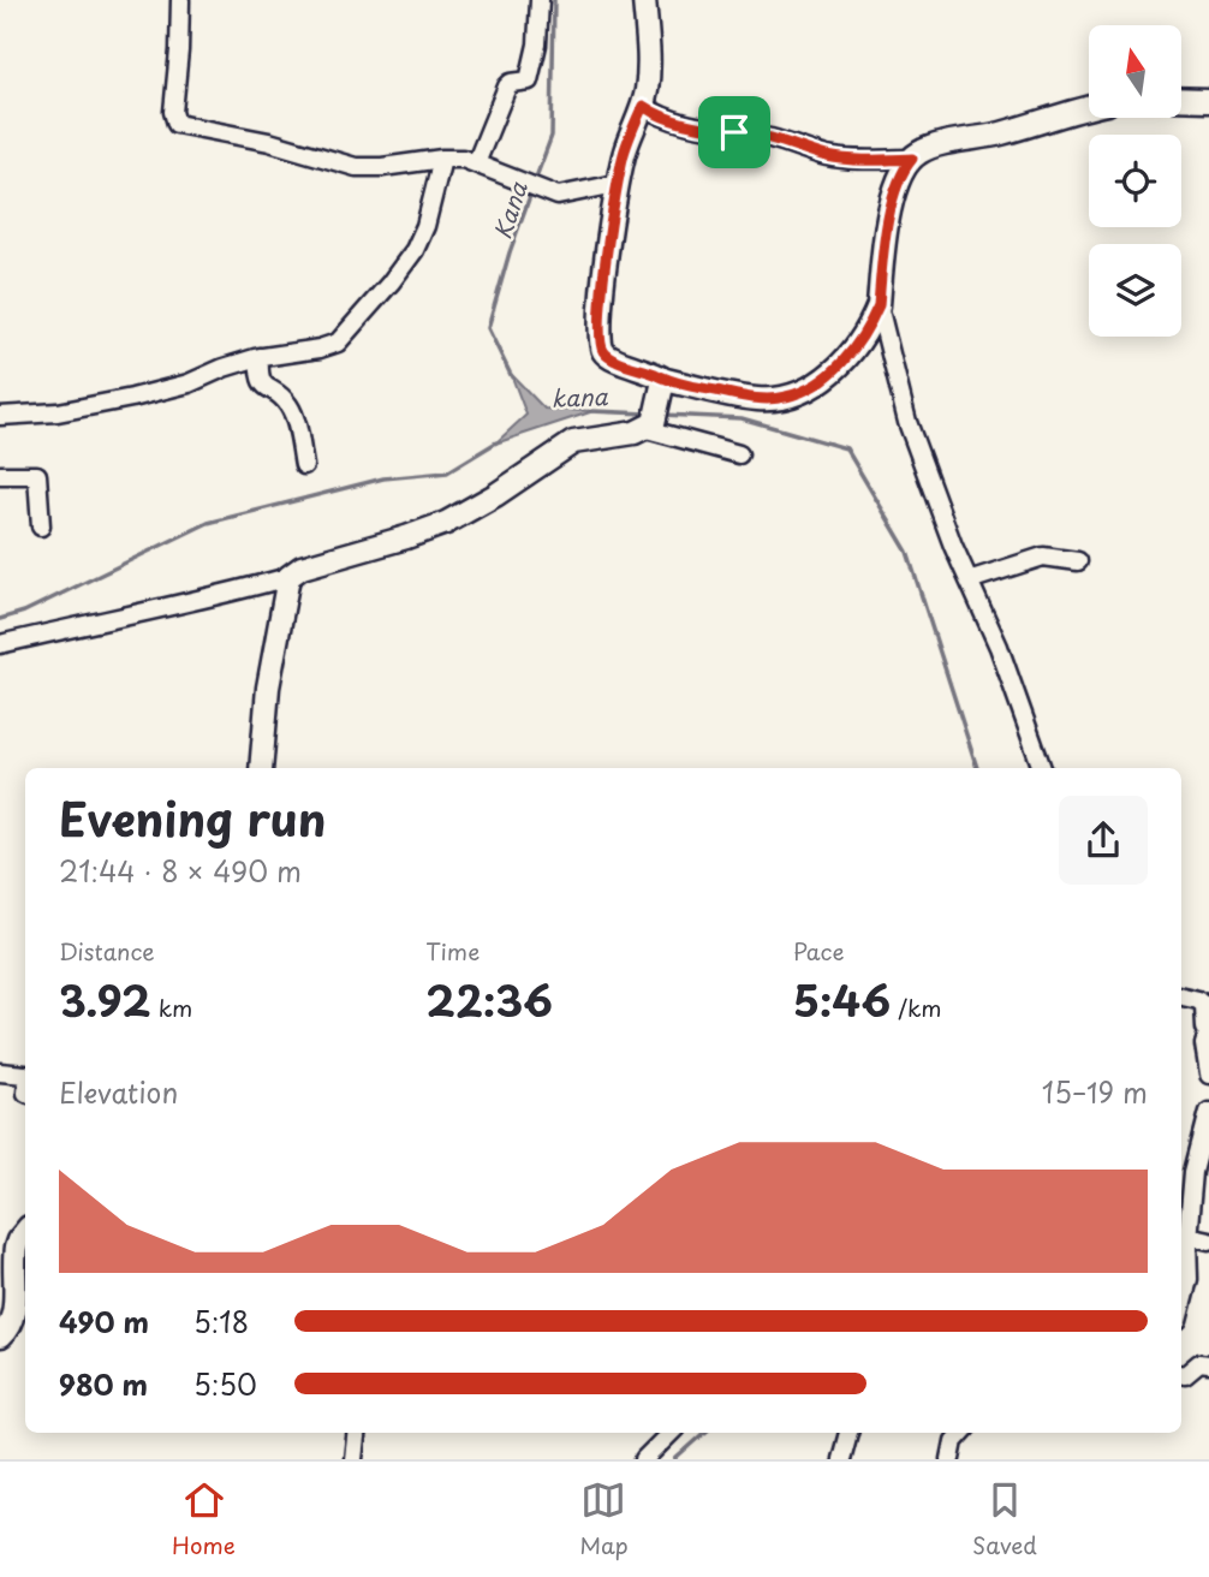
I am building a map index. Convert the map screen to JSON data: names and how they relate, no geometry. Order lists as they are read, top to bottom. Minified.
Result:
{"water":["Kana","kana"],"north":"top","page":{"heading":["Evening run","21:44 · 8 × 490 m"],"stats":[["Distance","3.92 km"],["Time","22:36"],["Pace","5:46 /km"]],"chart":["Elevation","15–19 m"],"list":[{"name":"490 m","note":"5:18"},{"name":"980 m","note":"5:50"}],"tabs":["Home","Map","Saved"]}}
